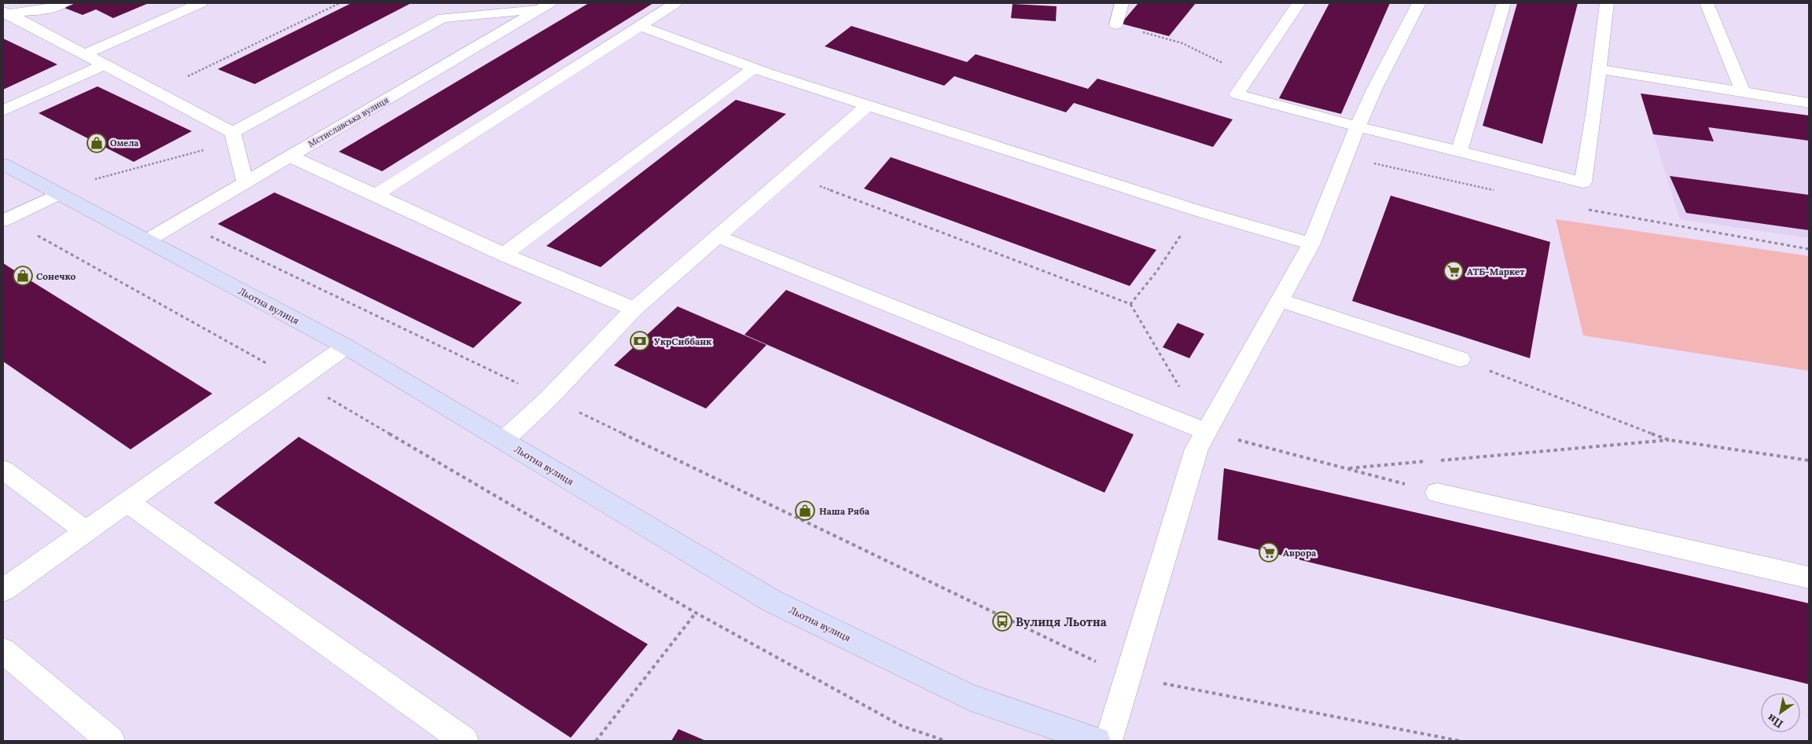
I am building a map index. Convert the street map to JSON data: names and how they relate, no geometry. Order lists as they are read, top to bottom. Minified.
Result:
{"streets":{"street":["Мстиславська вулиця","Льотна вулиця"]},"crossings":[["Мстиславська вулиця","Льотна вулиця"]],"places":{"shop":["Омела","Сонечко","Наша Ряба"],"supermarket":["АТБ-Маркет","Аврора"],"bank":["УкрСиббанк"],"bus stop":["Вулиця Льотна"]},"north":"bottom left"}
